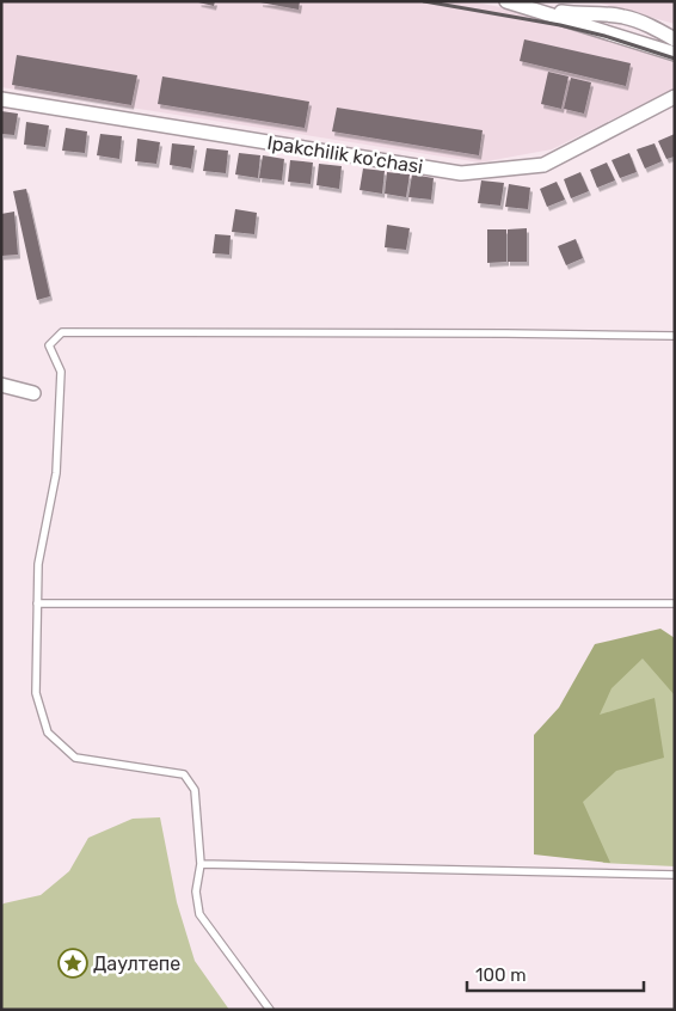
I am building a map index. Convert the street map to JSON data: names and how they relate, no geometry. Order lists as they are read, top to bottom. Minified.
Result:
{"streets":{"street":["Ipakchilik ko'chasi"]},"places":{"place":["Даултепе"]},"scale_bar":"100 m"}
